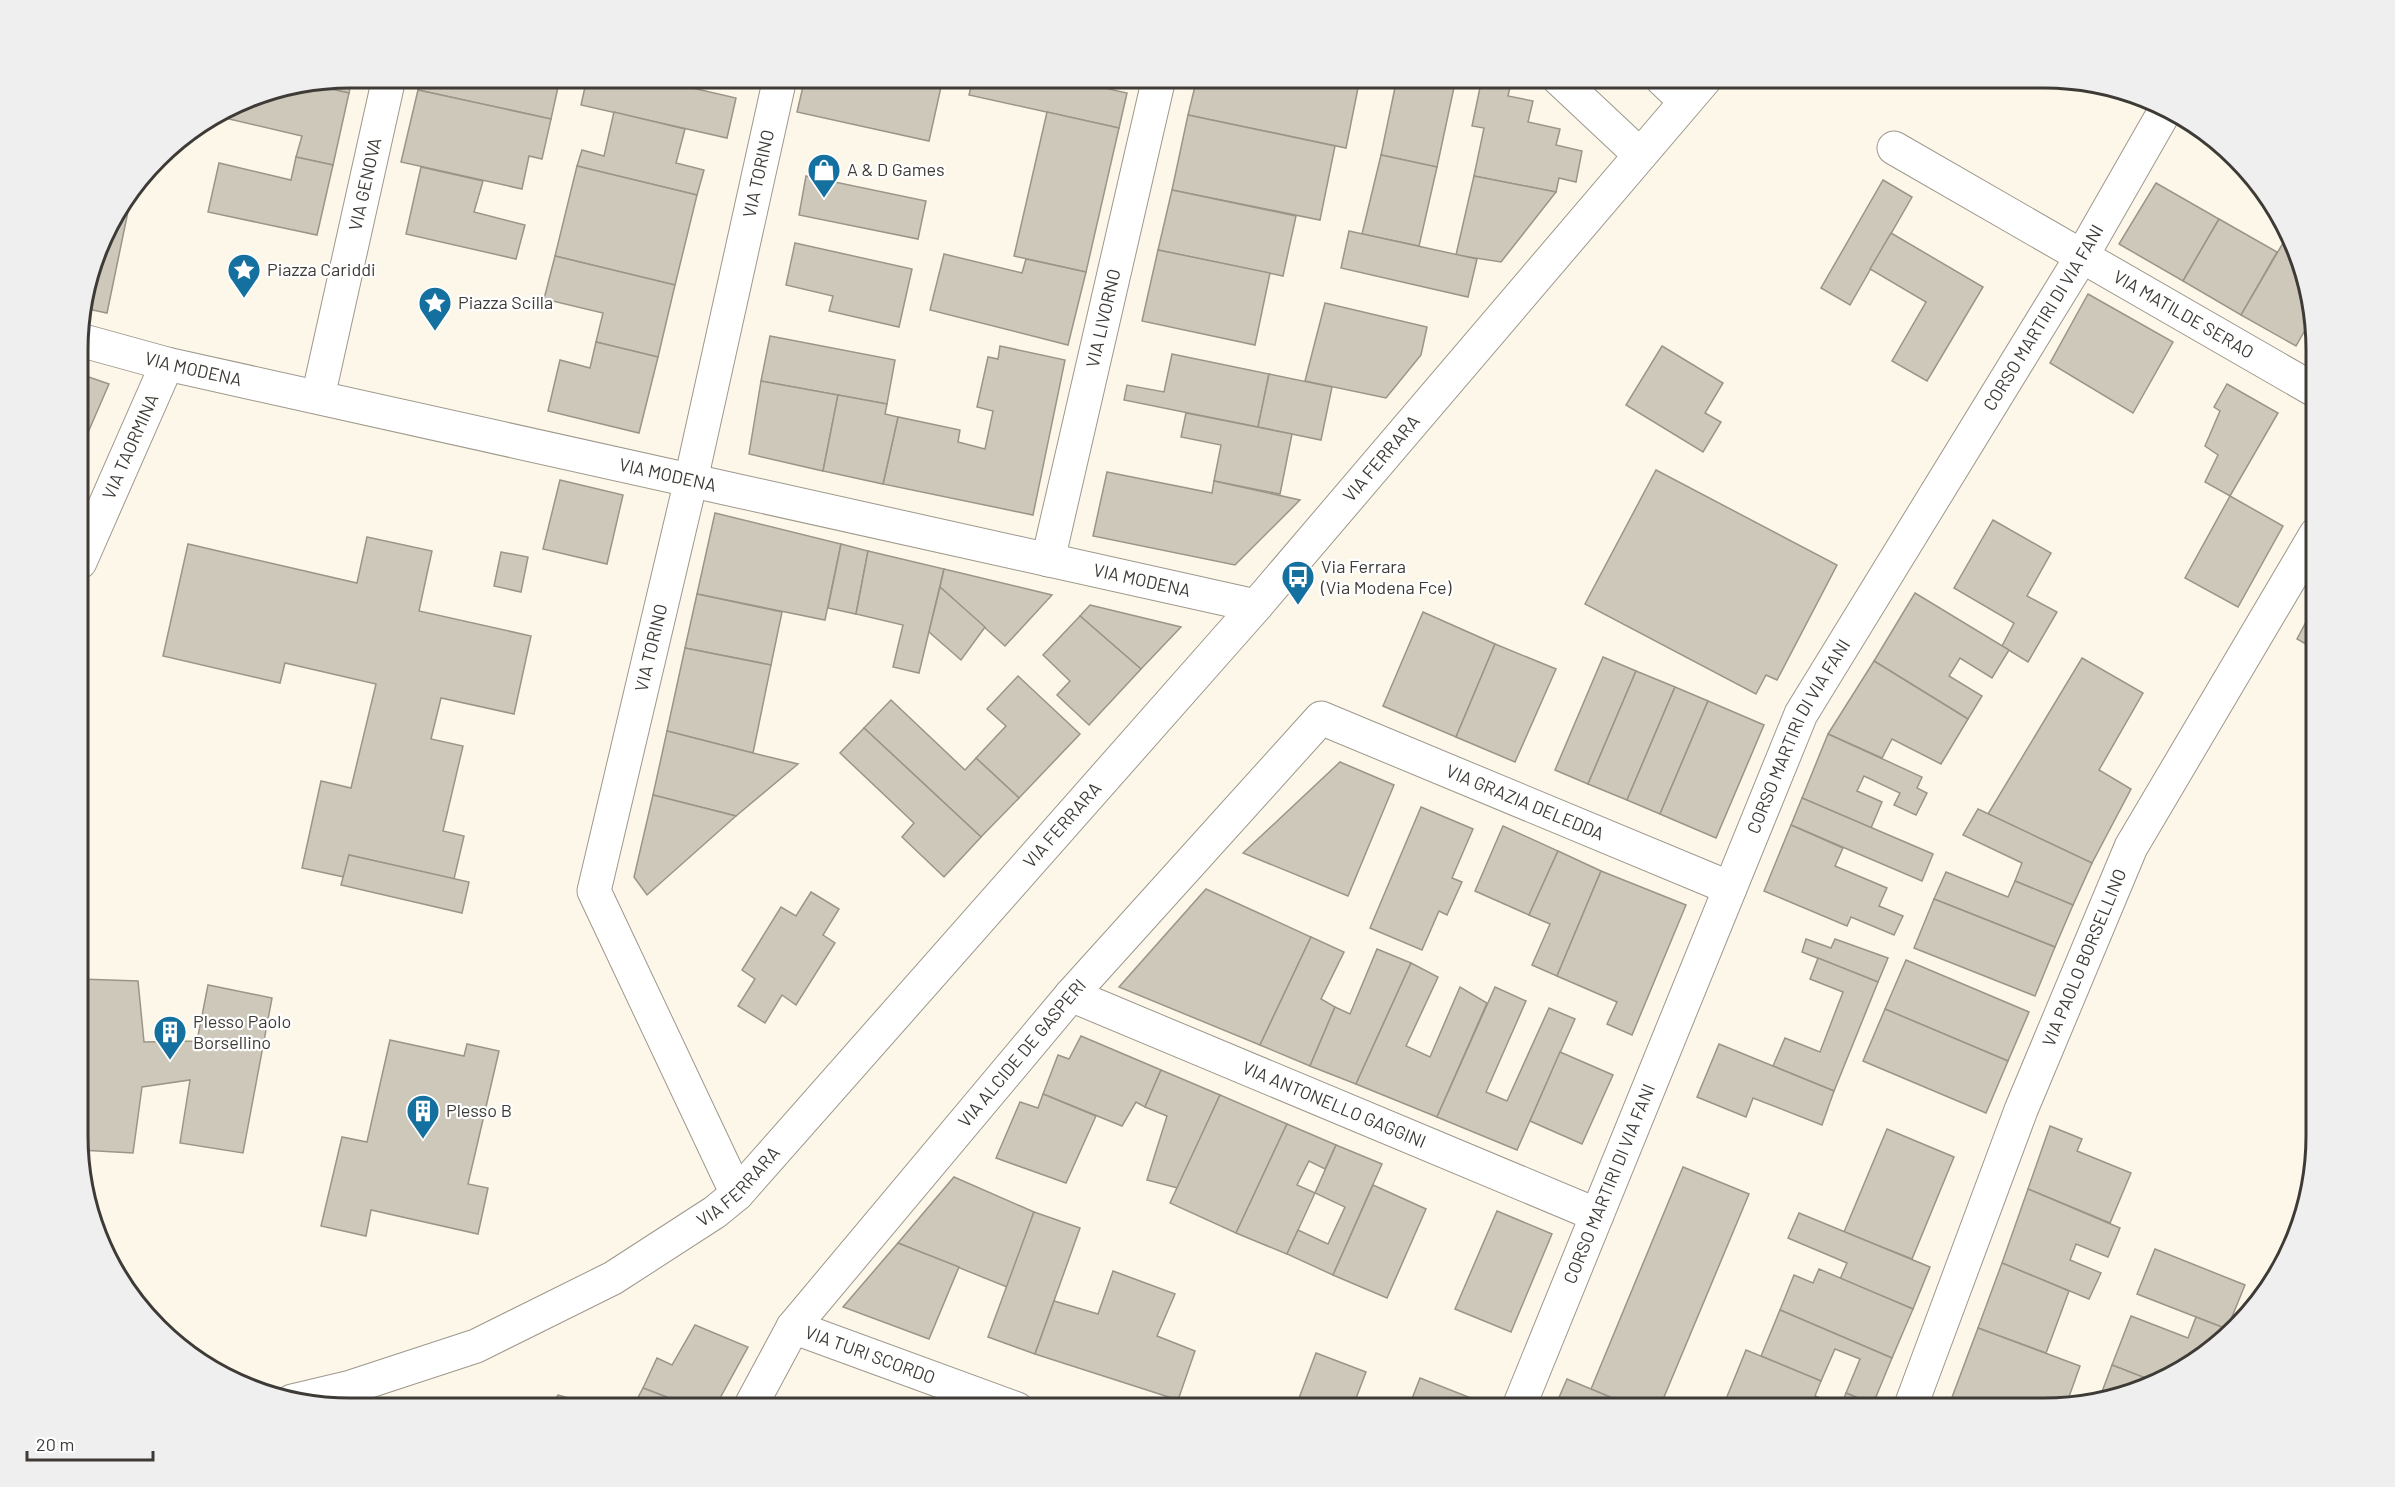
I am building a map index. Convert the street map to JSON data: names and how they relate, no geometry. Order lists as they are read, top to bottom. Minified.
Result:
{"streets":{"street":["VIA TORINO","VIA GENOVA","VIA MATILDE SERAO","CORSO MARTIRI DI VIA FANI","VIA LIVORNO","VIA MODENA","VIA TAORMINA","VIA FERRARA","VIA GRAZIA DELEDDA","VIA PAOLO BORSELLINO","VIA ALCIDE DE GASPERI","VIA ANTONELLO GAGGINI","VIA TURI SCORDO"]},"crossings":[["VIA TORINO","VIA MODENA"],["VIA TORINO","VIA FERRARA"],["VIA GENOVA","VIA MODENA"],["VIA MATILDE SERAO","CORSO MARTIRI DI VIA FANI"],["CORSO MARTIRI DI VIA FANI","VIA GRAZIA DELEDDA"],["CORSO MARTIRI DI VIA FANI","VIA ANTONELLO GAGGINI"],["VIA LIVORNO","VIA MODENA"],["VIA MODENA","VIA TAORMINA"],["VIA MODENA","VIA FERRARA"],["VIA GRAZIA DELEDDA","VIA ALCIDE DE GASPERI"],["VIA ALCIDE DE GASPERI","VIA ANTONELLO GAGGINI"],["VIA ALCIDE DE GASPERI","VIA TURI SCORDO"]],"places":{"shop":["A & D Games"],"place":["Piazza Cariddi","Piazza Scilla"],"bus stop":["Via Ferrara (Via Modena Fce)"],"building":["Plesso Paolo Borsellino","Plesso B"]},"scale_bar":"20 m"}
